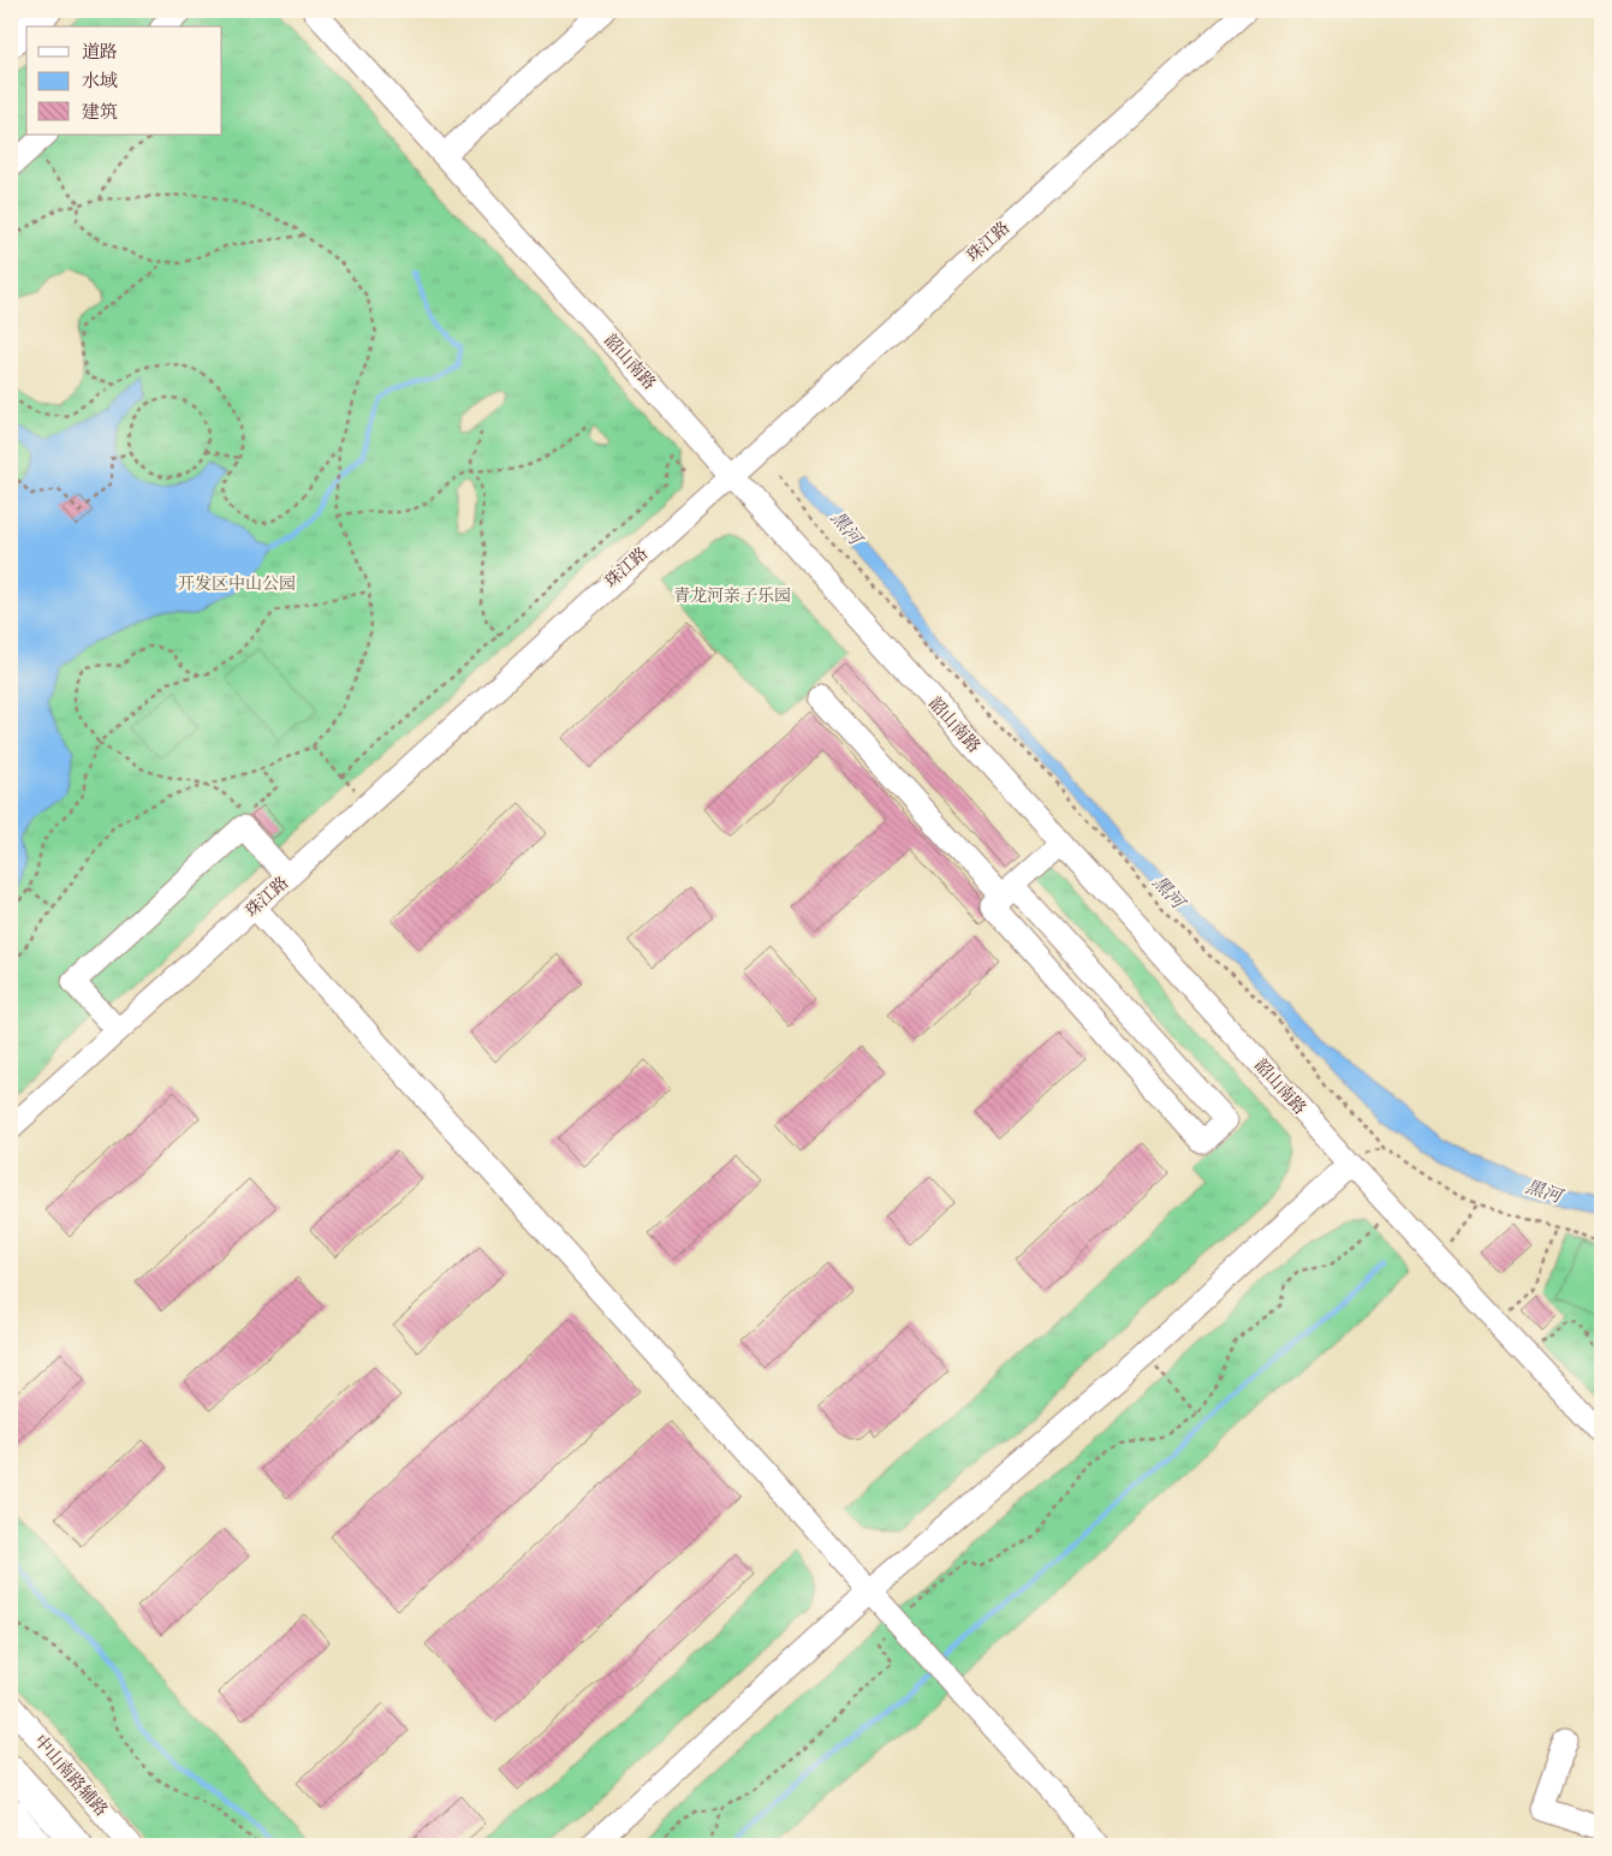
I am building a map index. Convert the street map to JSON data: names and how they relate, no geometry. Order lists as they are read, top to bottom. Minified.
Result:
{"streets":{"street":["珠江路","韶山南路","中山南路辅路"]},"crossings":[["珠江路","韶山南路"]],"water":["黑河"],"parks":["开发区中山公园","青龙河亲子乐园"],"legend":["道路","水域","建筑"]}
